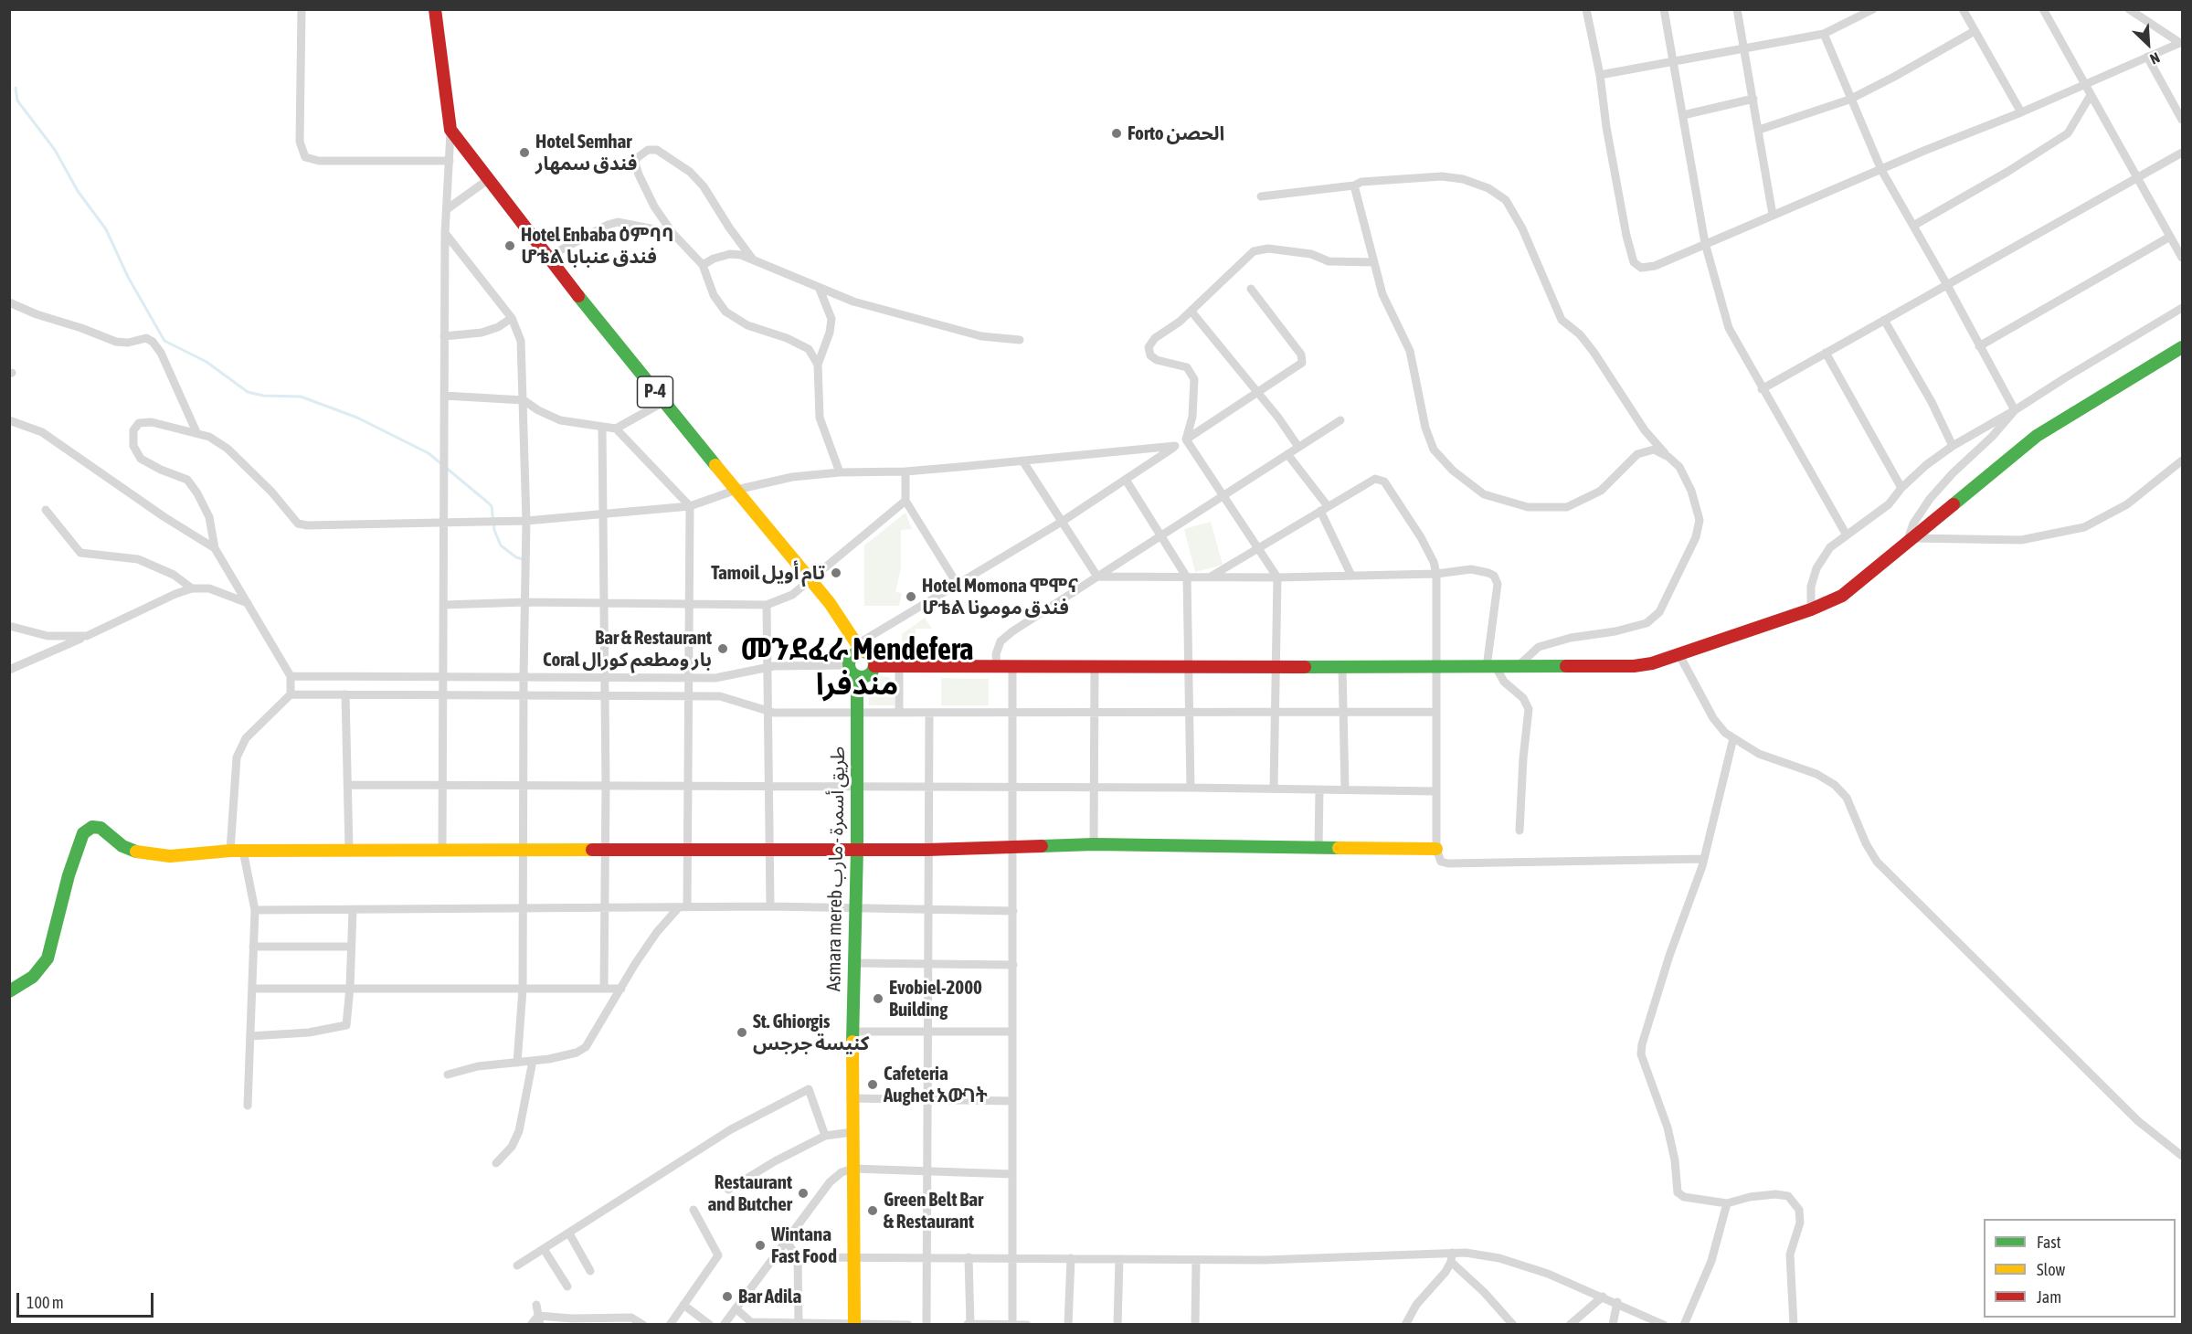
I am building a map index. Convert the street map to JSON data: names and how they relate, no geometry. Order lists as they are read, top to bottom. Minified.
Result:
{"streets":{"main road":["P-4","Asmara mereb طريق أسمرة - مارب"]},"crossings":[["P-4","Asmara mereb طريق أسمرة - مارب"]],"districts":["መንደፈራ Mendefera مندفرا"],"places":["Forto الحصن","Hotel Semhar فندق سمهار","Hotel Enbaba ዕምባባ ሆቴል فندق عنبابا","Tamoil تام أويل","Hotel Momona ሞሞና ሆቴል فندق مومونا","Bar & Restaurant Coral بار ومطعم كورال","Evobiel-2000 Building","St. Ghiorgis كنيسة جرجس","Cafeteria Aughet አውገት","Restaurant and Butcher","Green Belt Bar & Restaurant","Wintana Fast Food","Bar Adila"],"legend":["Fast","Slow","Jam"],"scale_bar":"100 m","north":"bottom right"}
